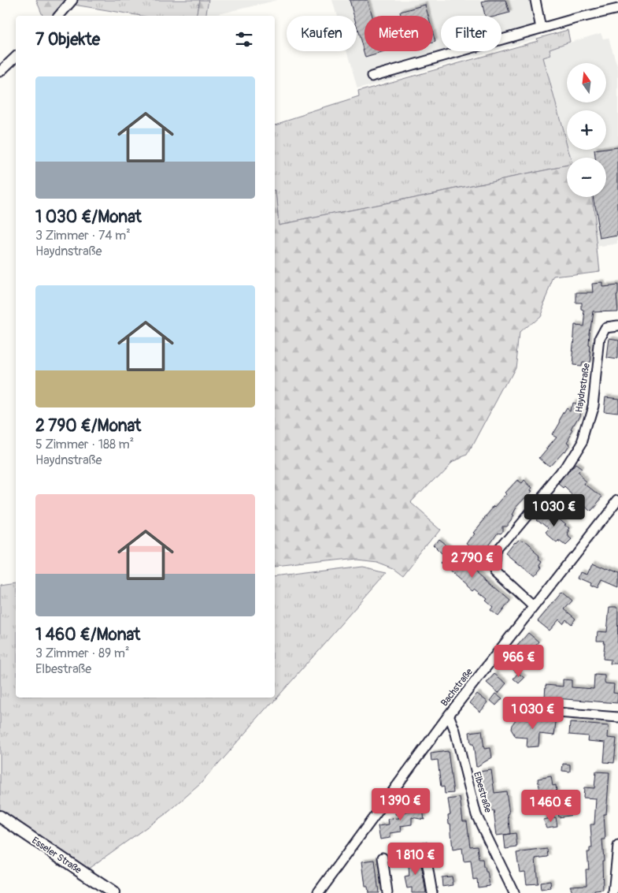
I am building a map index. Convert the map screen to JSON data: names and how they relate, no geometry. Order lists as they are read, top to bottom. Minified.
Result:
{"streets":{"main road":["Esseler Straße"],"street":["Haydnstraße","Bachstraße","Elbestraße"]},"crossings":[["Haydnstraße","Bachstraße"],["Bachstraße","Elbestraße"]],"north":"top","page":{"chip":["Kaufen","Mieten","Filter"],"heading":"7 Objekte","map_buttons":["+","−"],"list":[{"name":"1 030 €/Monat","note":"3 Zimmer · 74 m² · Haydnstraße"},{"name":"2 790 €/Monat","note":"5 Zimmer · 188 m² · Haydnstraße"},{"name":"1 460 €/Monat","note":"3 Zimmer · 89 m² · Elbestraße"}],"price":["1 030 €","2 790 €","966 €","1 030 €","1 390 €","1 460 €","1 810 €"]}}
